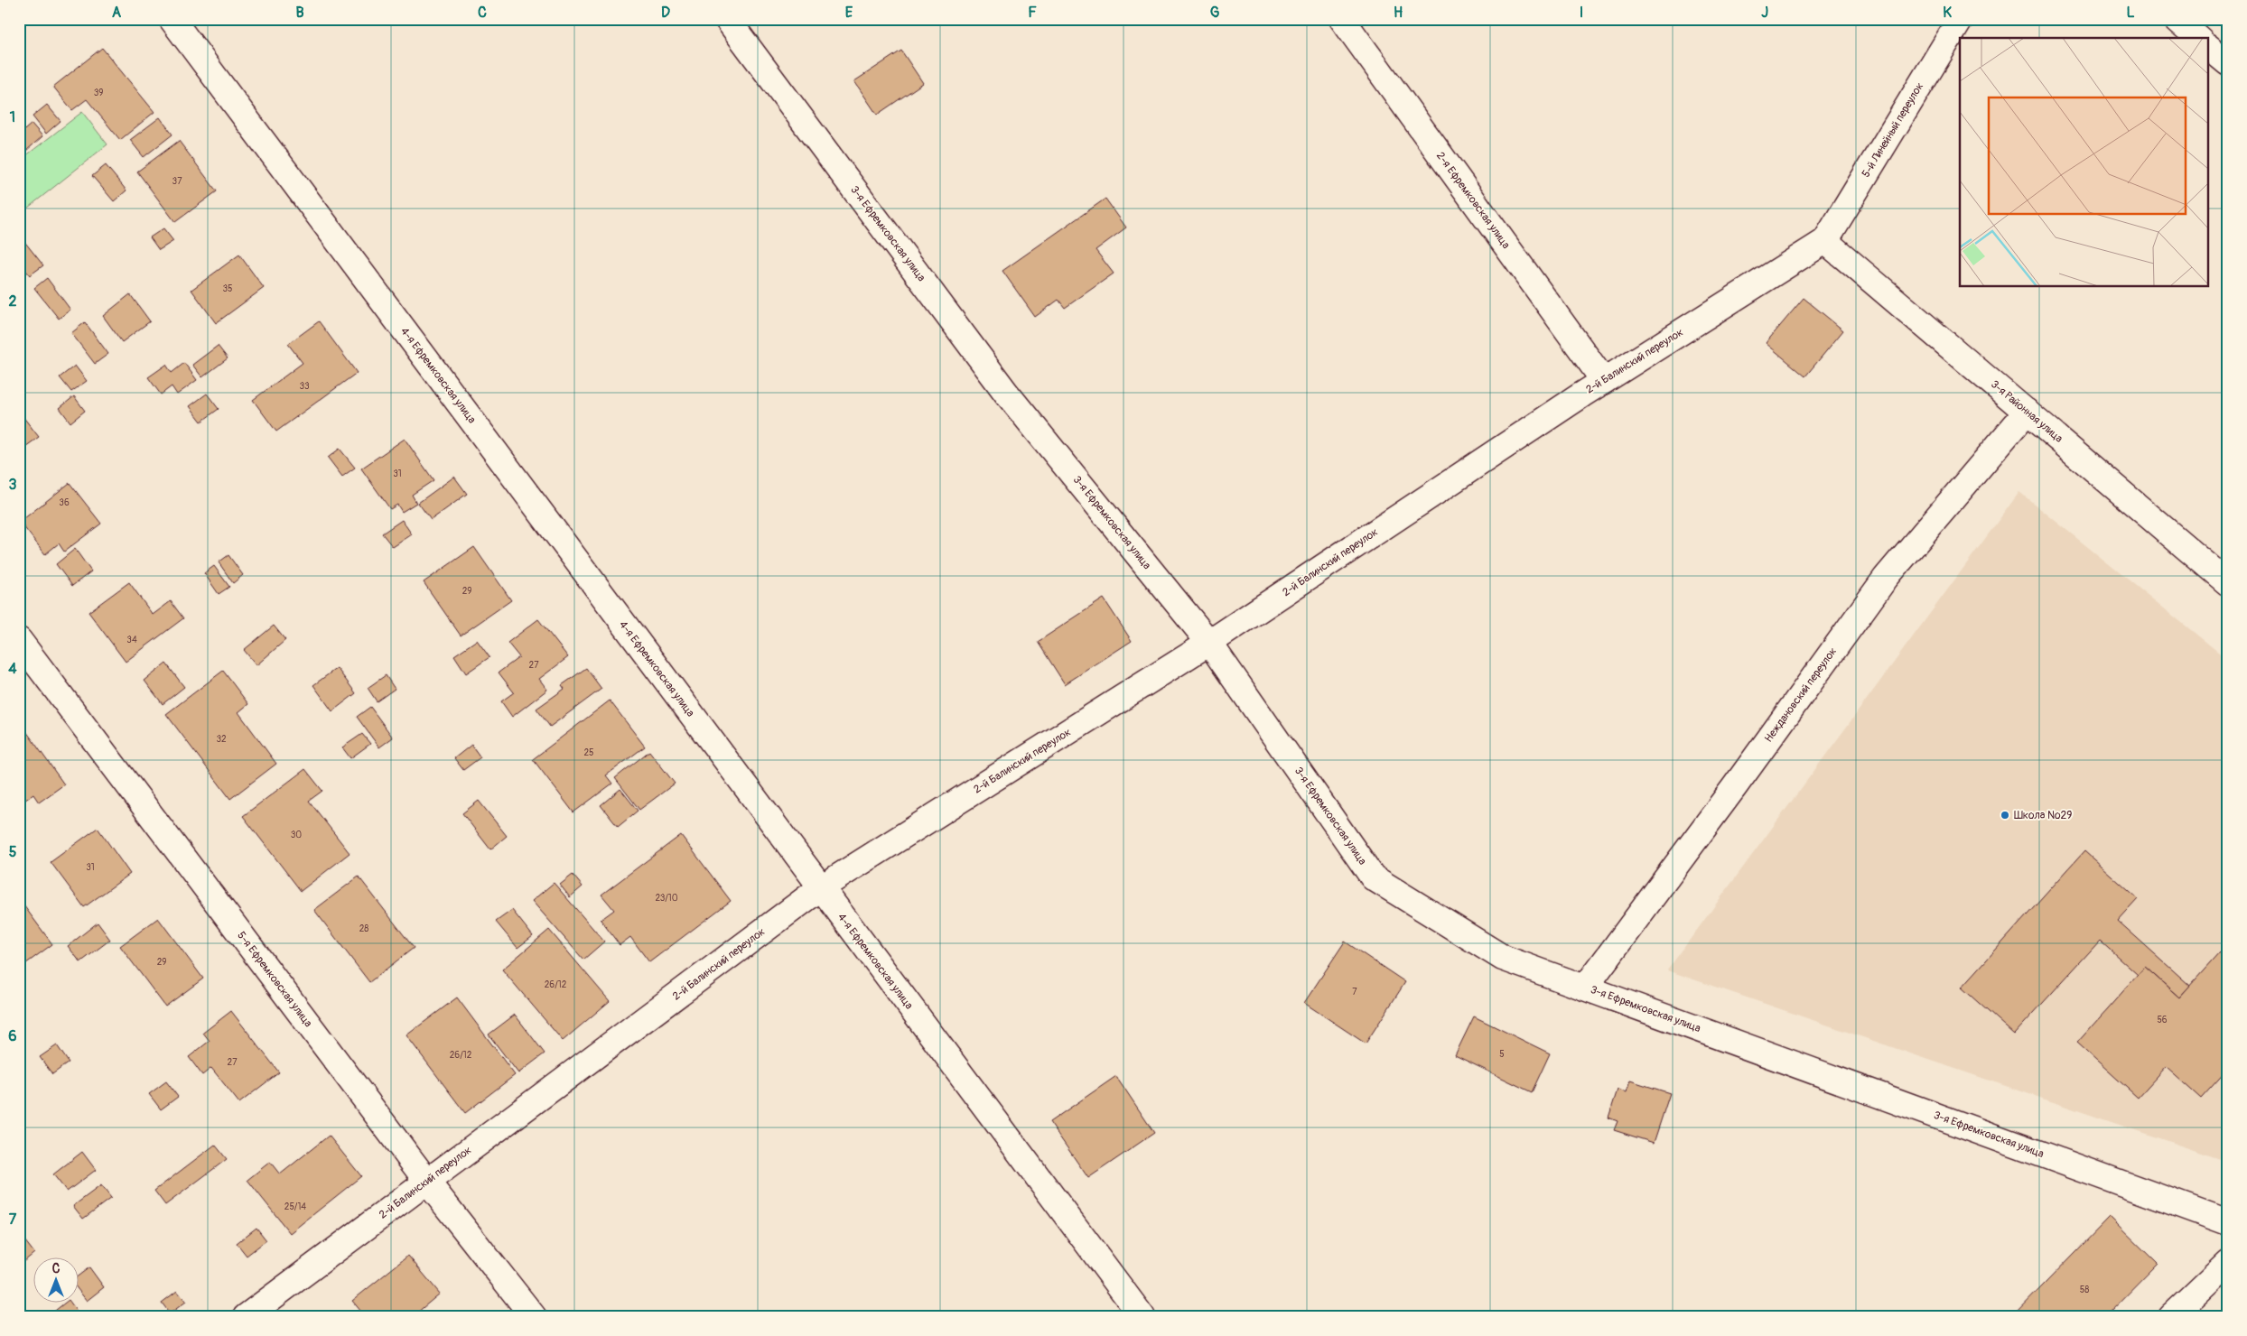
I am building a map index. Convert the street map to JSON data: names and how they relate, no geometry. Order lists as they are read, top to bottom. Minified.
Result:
{"streets":{"street":["5-й Линейный переулок","2-я Ефремковская улица","3-я Ефремковская улица","2-й Балинский переулок","4-я Ефремковская улица","3-я Районная улица","Неждановский переулок","5-я Ефремковская улица"]},"crossings":[["5-й Линейный переулок","2-й Балинский переулок"],["5-й Линейный переулок","3-я Районная улица"],["2-я Ефремковская улица","2-й Балинский переулок"],["3-я Ефремковская улица","2-й Балинский переулок"],["3-я Ефремковская улица","Неждановский переулок"],["2-й Балинский переулок","4-я Ефремковская улица"],["2-й Балинский переулок","3-я Районная улица"],["2-й Балинский переулок","5-я Ефремковская улица"],["3-я Районная улица","Неждановский переулок"]],"places":["Школа №29"],"house_numbers":["39","37","35","33","31","36","29","34","27","32","25","30","31","23/10","28","29","26/12","7","56","5","26/12","27","25/14","58"],"north":"top","grid":{"columns":["A","B","C","D","E","F","G","H","I","J","K","L"],"rows":["1","2","3","4","5","6","7"]}}
